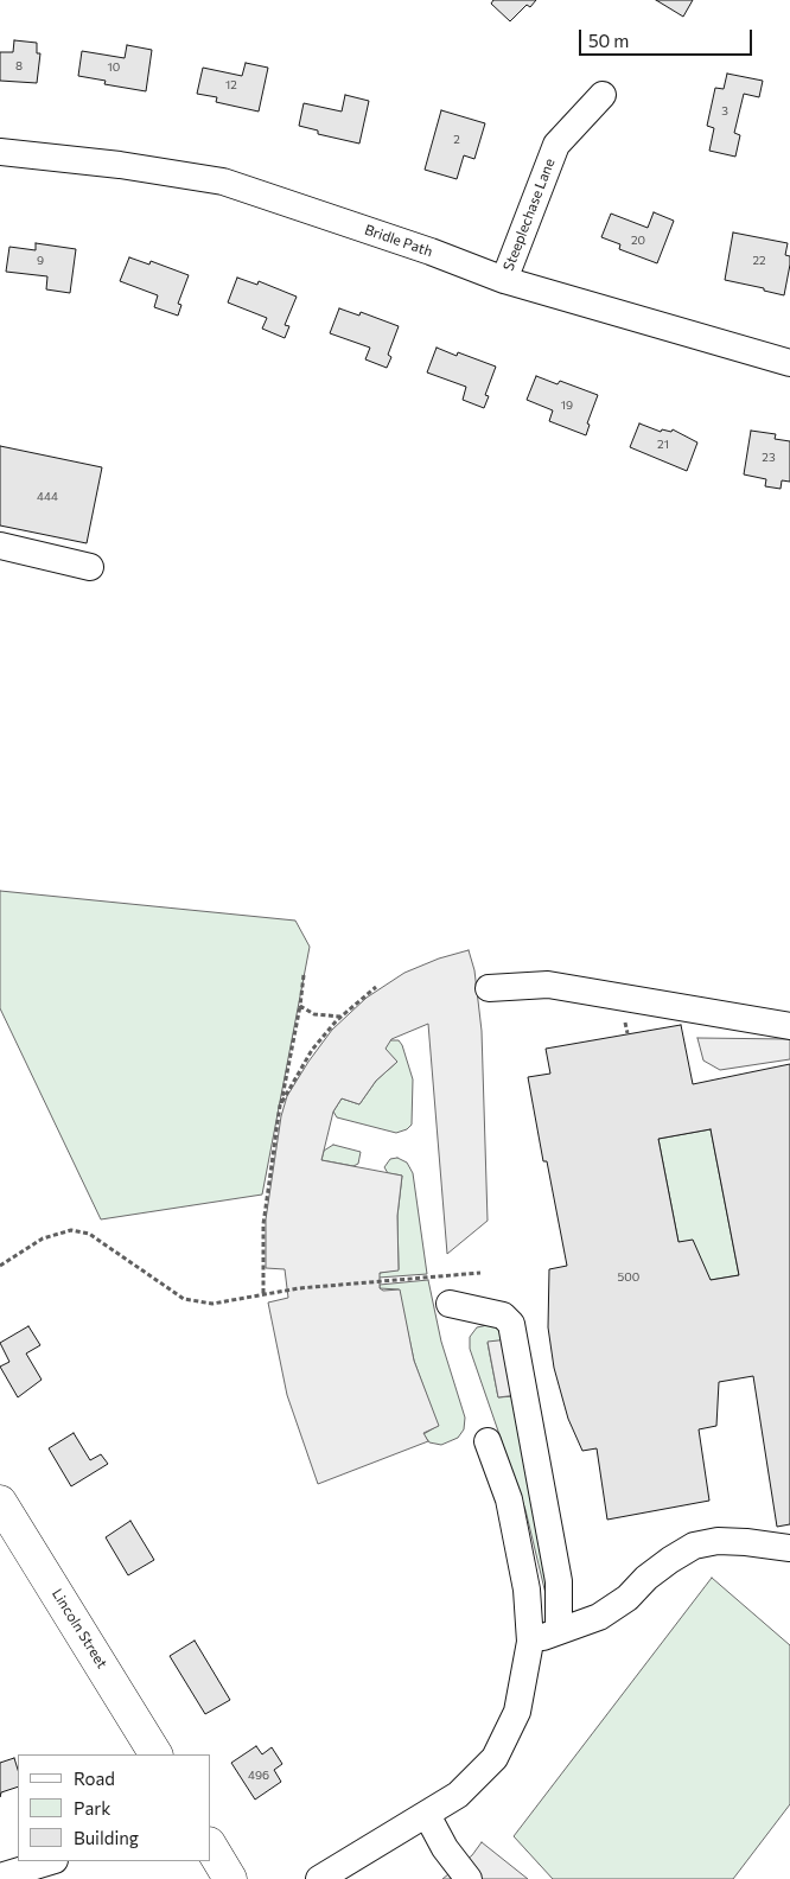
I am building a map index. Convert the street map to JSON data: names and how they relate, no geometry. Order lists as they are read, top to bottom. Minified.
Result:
{"streets":{"main road":["Lincoln Street"],"street":["Steeplechase Lane","Bridle Path"]},"crossings":[["Steeplechase Lane","Bridle Path"]],"house_numbers":["8","10","12","3","2","20","9","22","19","21","23","444","500","496"],"legend":["Road","Park","Building"],"scale_bar":"50 m"}
